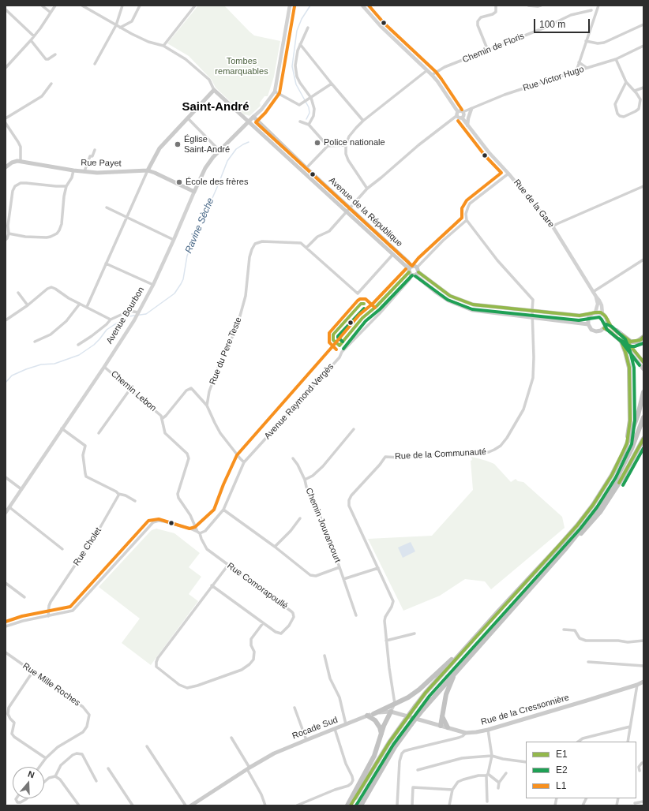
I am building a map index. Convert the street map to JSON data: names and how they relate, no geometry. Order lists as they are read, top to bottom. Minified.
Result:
{"streets":{"main road":["Rue Payet","Avenue de la République","Avenue Bourbon","Rue de la Cressonnière","Rocade Sud"],"street":["Chemin de Floris","Rue Victor Hugo","Rue de la Gare","Rue du Pere Teste","Chemin Lebon","Avenue Raymond Vergès","Rue de la Communauté","Chemin Jouvancourt","Rue Cholet","Rue Comorapoullé","Rue Mille Roches"]},"crossings":[["Rue Victor Hugo","Rue de la Gare"],["Rue Payet","Avenue Bourbon"],["Avenue de la République","Avenue Bourbon"],["Avenue de la République","Rue du Pere Teste"],["Avenue Bourbon","Chemin Lebon"],["Chemin Lebon","Avenue Raymond Vergès"],["Chemin Lebon","Rue Comorapoullé"],["Avenue Raymond Vergès","Rue Comorapoullé"],["Rue de la Cressonnière","Rocade Sud"]],"districts":["Saint-André"],"water":["Ravine Sèche"],"parks":["Tombes remarquables"],"places":["Police nationale","Église Saint-André","École des frères"],"lines":["transit line L1","transit line E1","transit line E2"],"legend":["E1","E2","L1"],"scale_bar":"100 m","north":"top"}
